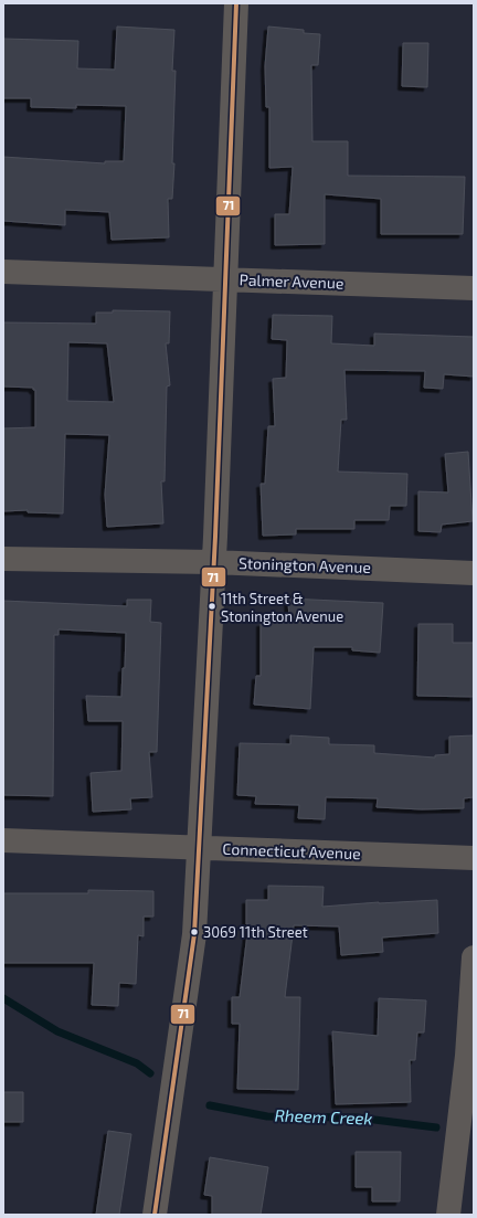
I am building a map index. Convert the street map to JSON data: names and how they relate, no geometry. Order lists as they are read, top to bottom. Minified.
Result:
{"streets":{"street":["Palmer Avenue","Stonington Avenue","Connecticut Avenue"]},"water":["Rheem Creek"],"places":["11th Street & Stonington Avenue","3069 11th Street"],"lines":["transit line 71"]}
